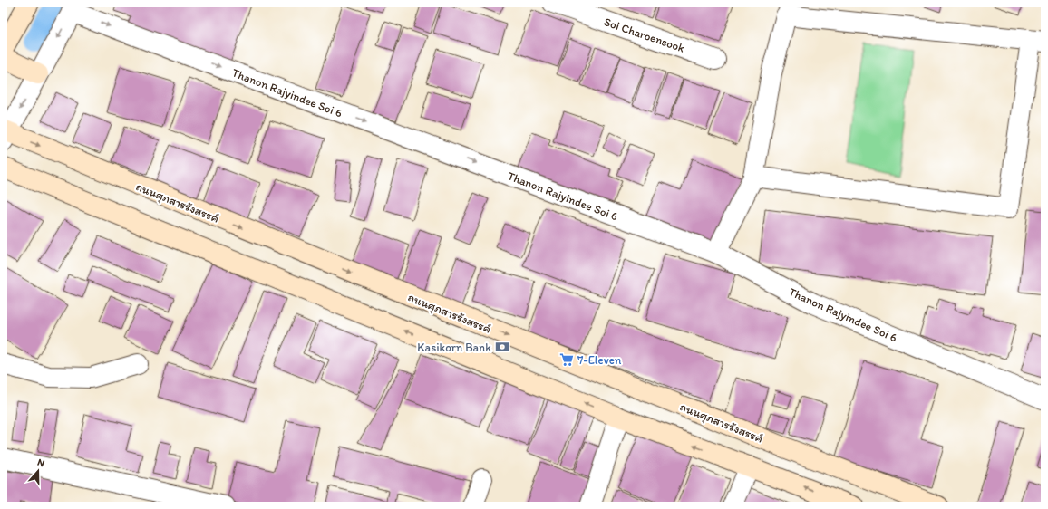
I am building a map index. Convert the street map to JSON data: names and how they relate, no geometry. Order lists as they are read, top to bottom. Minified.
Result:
{"streets":{"street":["Soi Charoensook","Thanon Rajyindee Soi 6","ถนนศุภสารรังสรรค์"]},"one_way":["Thanon Rajyindee Soi 6"],"places":{"bank":["Kasikorn Bank"],"supermarket":["7-Eleven"]},"north":"top"}
